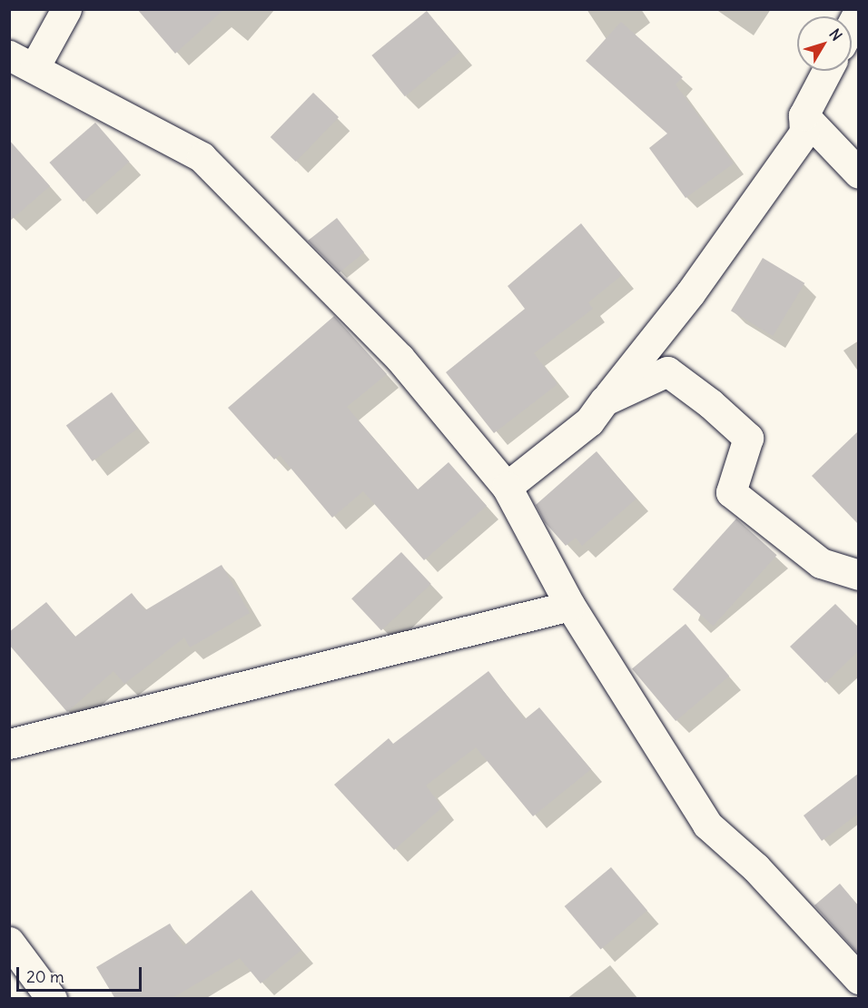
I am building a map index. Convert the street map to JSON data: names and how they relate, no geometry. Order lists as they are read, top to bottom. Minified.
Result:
{"scale_bar":"20 m","north":"top right"}
